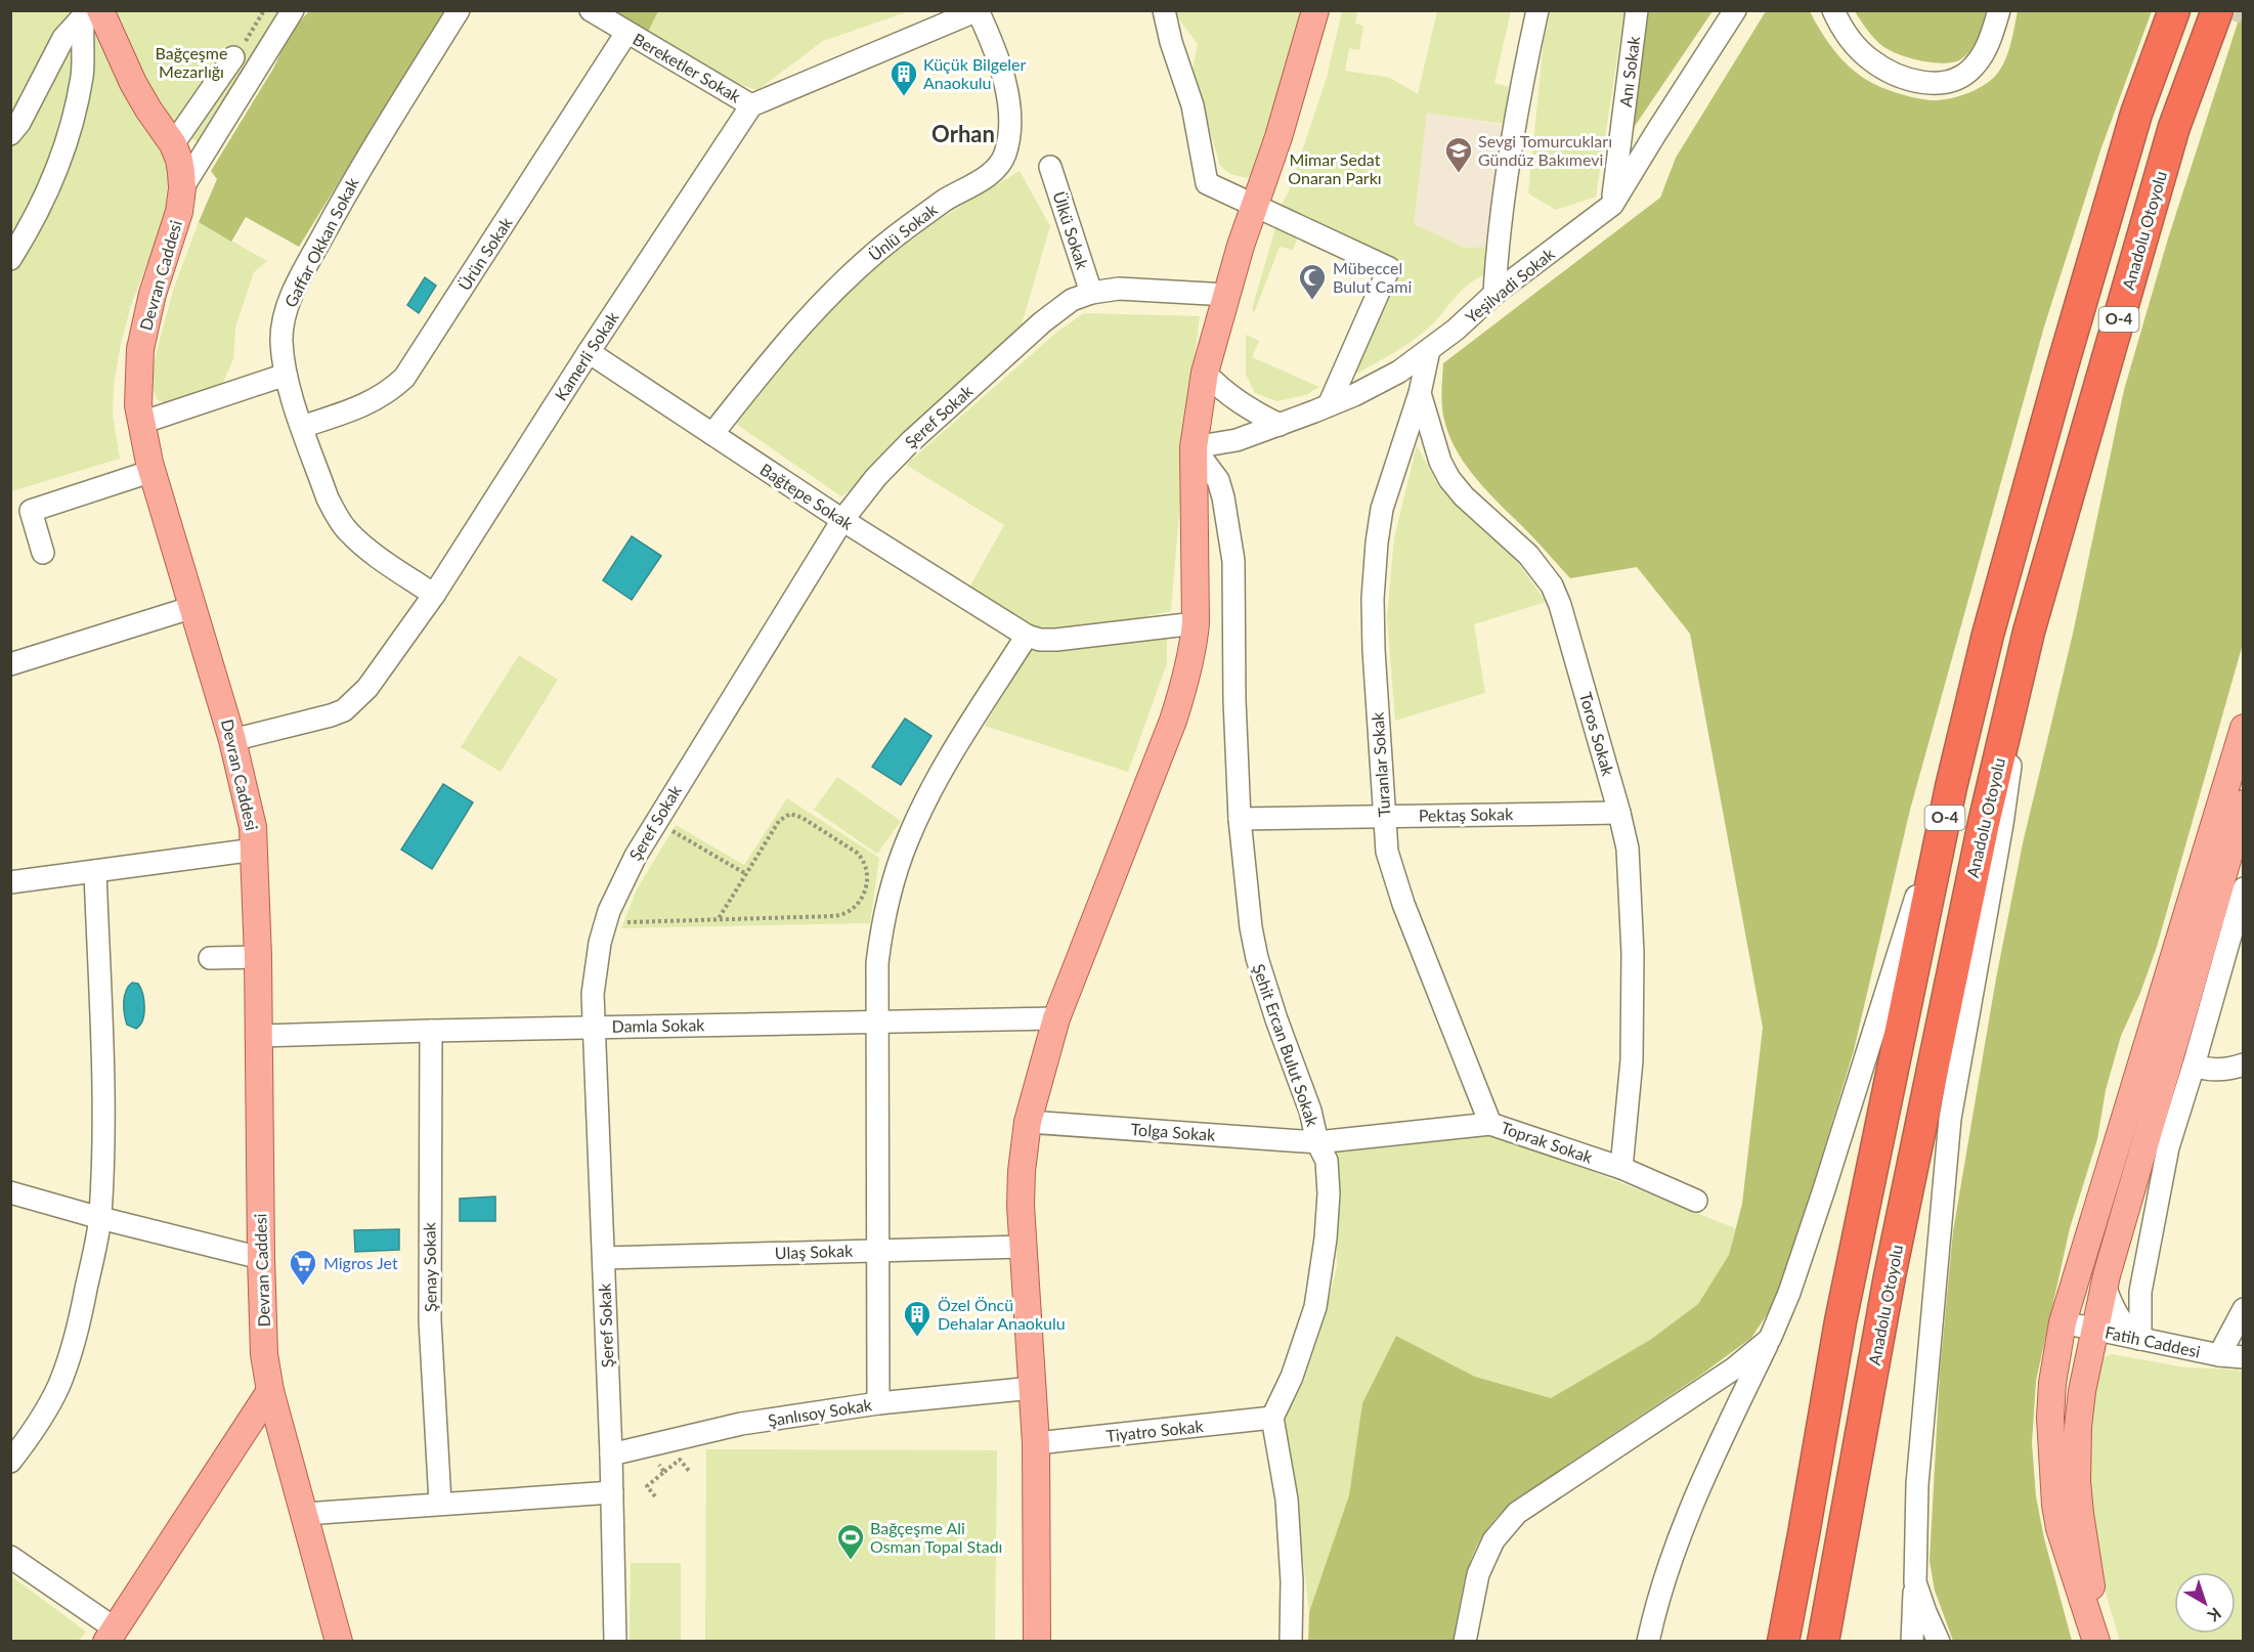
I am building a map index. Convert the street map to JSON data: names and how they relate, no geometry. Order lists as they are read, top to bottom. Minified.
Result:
{"streets":{"highway":["Anadolu Otoyolu","O-4"],"main road":["Devran Caddesi"],"street":["Bereketler Sokak","Anı Sokak","Ülkü Sokak","Ünlü Sokak","Gaffar Okkan Sokak","Ürün Sokak","Yeşilvadi Sokak","Kamerli Sokak","Şeref Sokak","Bağtepe Sokak","Toros Sokak","Turanlar Sokak","Pektaş Sokak","Damla Sokak","Şehit Ercan Bulut Sokak","Tolga Sokak","Toprak Sokak","Ulaş Sokak","Şenay Sokak","Fatih Caddesi","Şanlısoy Sokak","Tiyatro Sokak"]},"crossings":[["Bereketler Sokak","Ürün Sokak"],["Bereketler Sokak","Kamerli Sokak"],["Anı Sokak","Yeşilvadi Sokak"],["Ülkü Sokak","Şeref Sokak"],["Ünlü Sokak","Bağtepe Sokak"],["Gaffar Okkan Sokak","Ürün Sokak"],["Gaffar Okkan Sokak","Kamerli Sokak"],["Devran Caddesi","Kamerli Sokak"],["Devran Caddesi","Damla Sokak"],["Yeşilvadi Sokak","Toros Sokak"],["Yeşilvadi Sokak","Şehit Ercan Bulut Sokak"],["Kamerli Sokak","Bağtepe Sokak"],["Şeref Sokak","Bağtepe Sokak"],["Şeref Sokak","Damla Sokak"],["Şeref Sokak","Ulaş Sokak"],["Şeref Sokak","Şanlısoy Sokak"],["Toros Sokak","Turanlar Sokak"],["Toros Sokak","Pektaş Sokak"],["Toros Sokak","Toprak Sokak"],["Turanlar Sokak","Pektaş Sokak"],["Turanlar Sokak","Toprak Sokak"],["Pektaş Sokak","Şehit Ercan Bulut Sokak"],["Damla Sokak","Şenay Sokak"],["Şehit Ercan Bulut Sokak","Tolga Sokak"],["Şehit Ercan Bulut Sokak","Toprak Sokak"],["Şehit Ercan Bulut Sokak","Tiyatro Sokak"],["Tolga Sokak","Toprak Sokak"]],"districts":["Orhan"],"parks":["Bağçeşme Mezarlığı","Mimar Sedat Onaran Parkı"],"places":{"building":["Küçük Bilgeler Anaokulu","Özel Öncü Dehalar Anaokulu"],"school or university":["Sevgi Tomurcukları Gündüz Bakımevi"],"mosque":["Mübeccel Bulut Cami"],"supermarket":["Migros Jet"],"sports":["Bağçeşme Ali Osman Topal Stadı"]},"north":"bottom right"}
